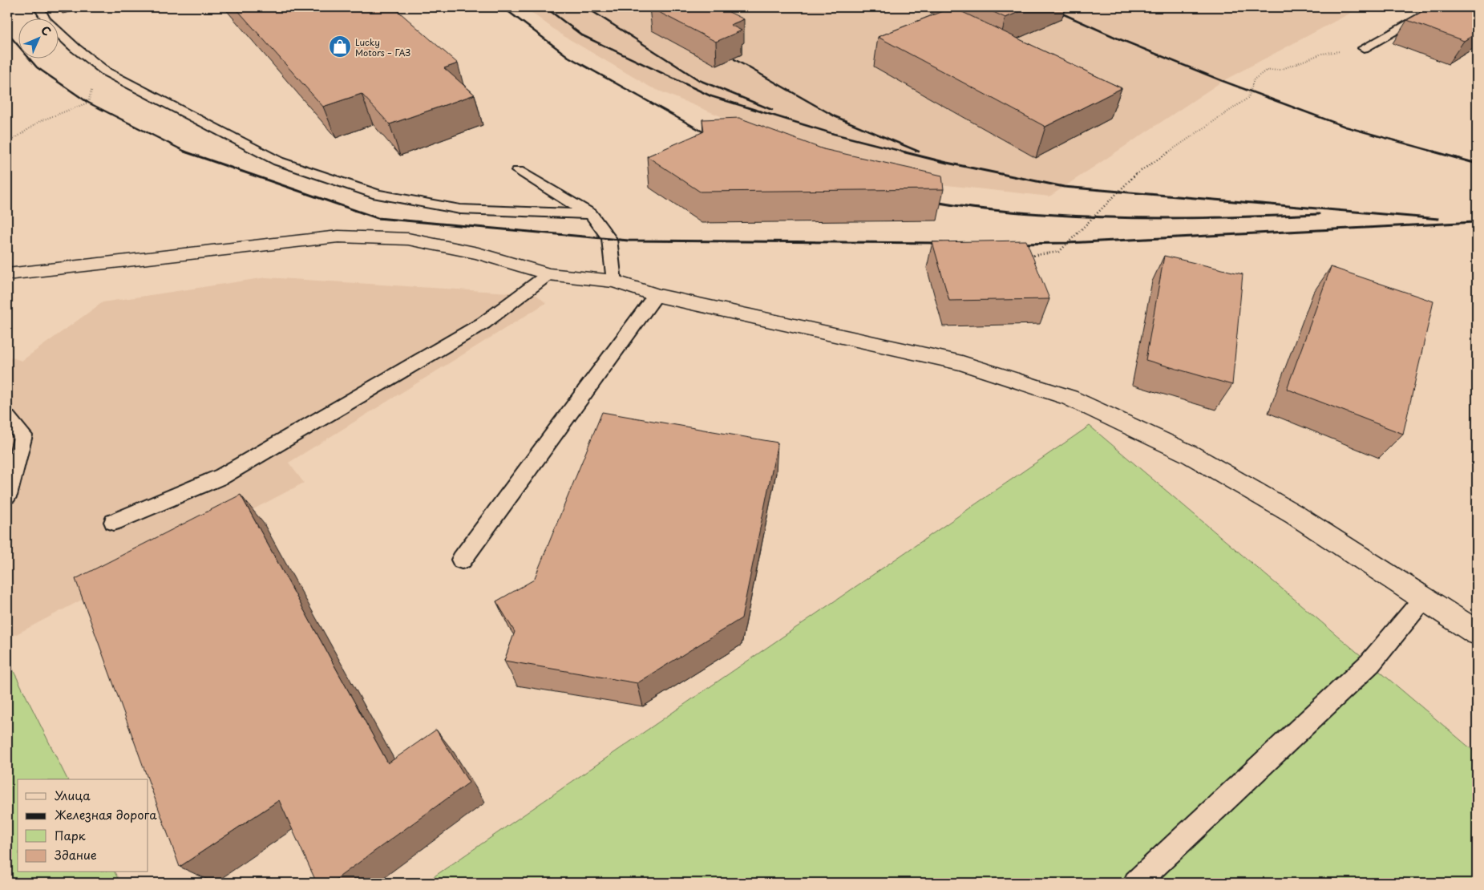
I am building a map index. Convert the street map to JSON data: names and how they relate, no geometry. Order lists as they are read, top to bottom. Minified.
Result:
{"places":{"shop":["Lucky Motors – ГАЗ"]},"legend":["Улица","Железная дорога","Парк","Здание"],"north":"top right"}
